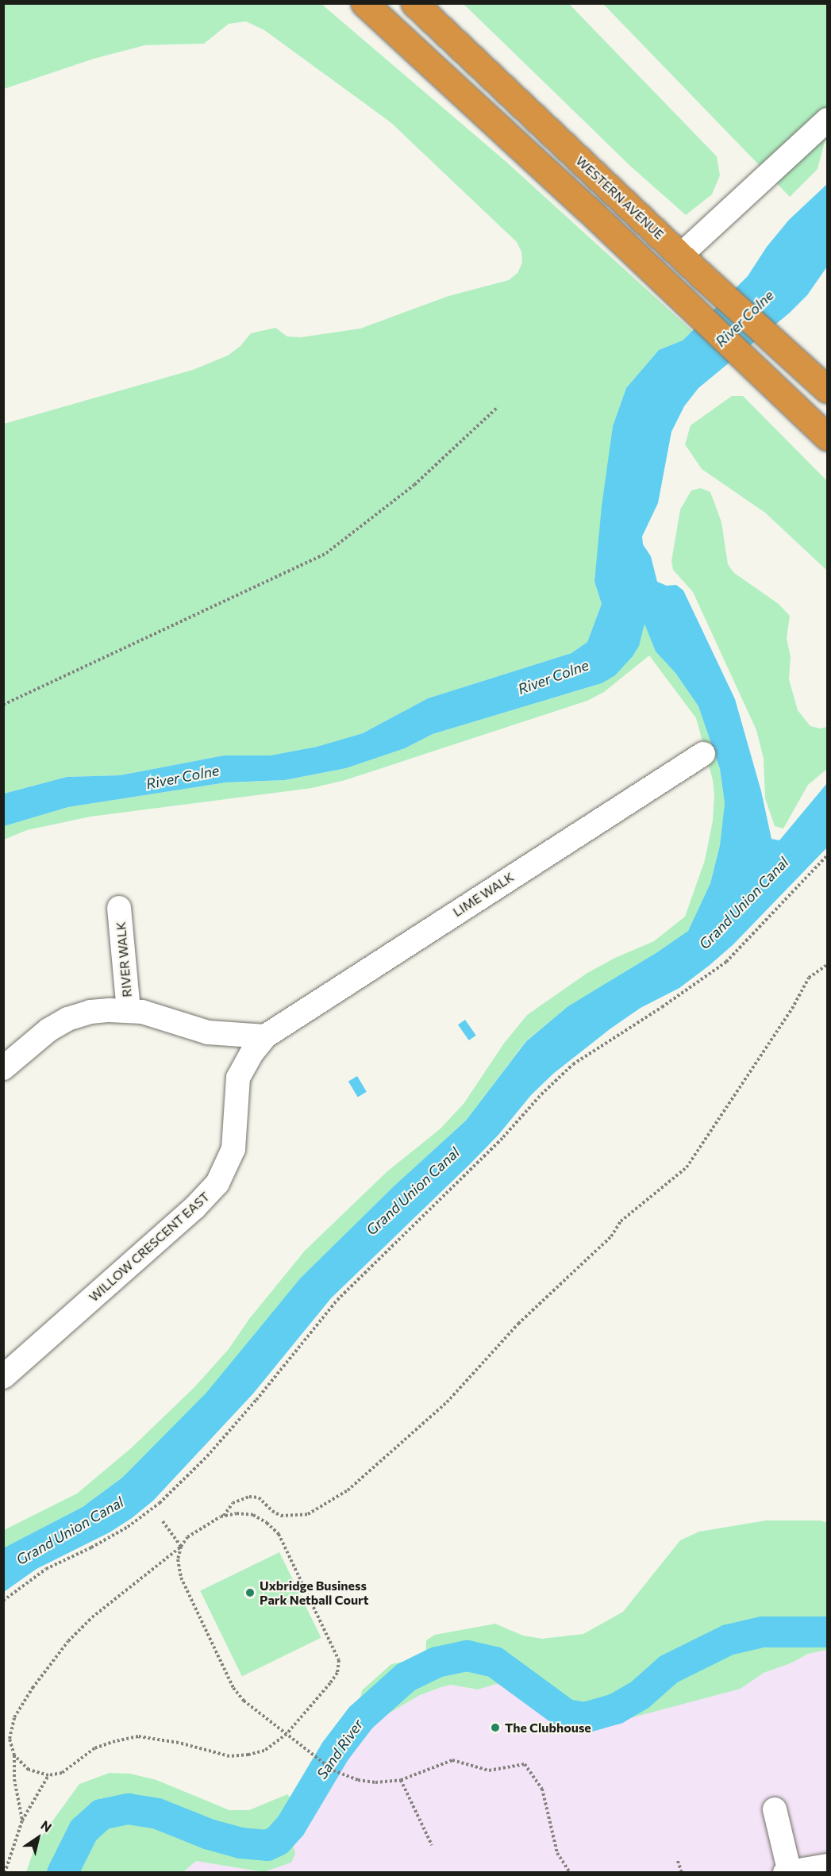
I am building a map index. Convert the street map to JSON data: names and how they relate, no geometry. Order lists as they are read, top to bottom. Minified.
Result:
{"streets":{"highway":["WESTERN AVENUE"],"street":["LIME WALK","RIVER WALK","WILLOW CRESCENT EAST"]},"crossings":[["LIME WALK","WILLOW CRESCENT EAST"]],"water":["River Colne","Grand Union Canal","Sand River"],"places":["Uxbridge Business Park Netball Court","The Clubhouse"],"north":"top right"}
